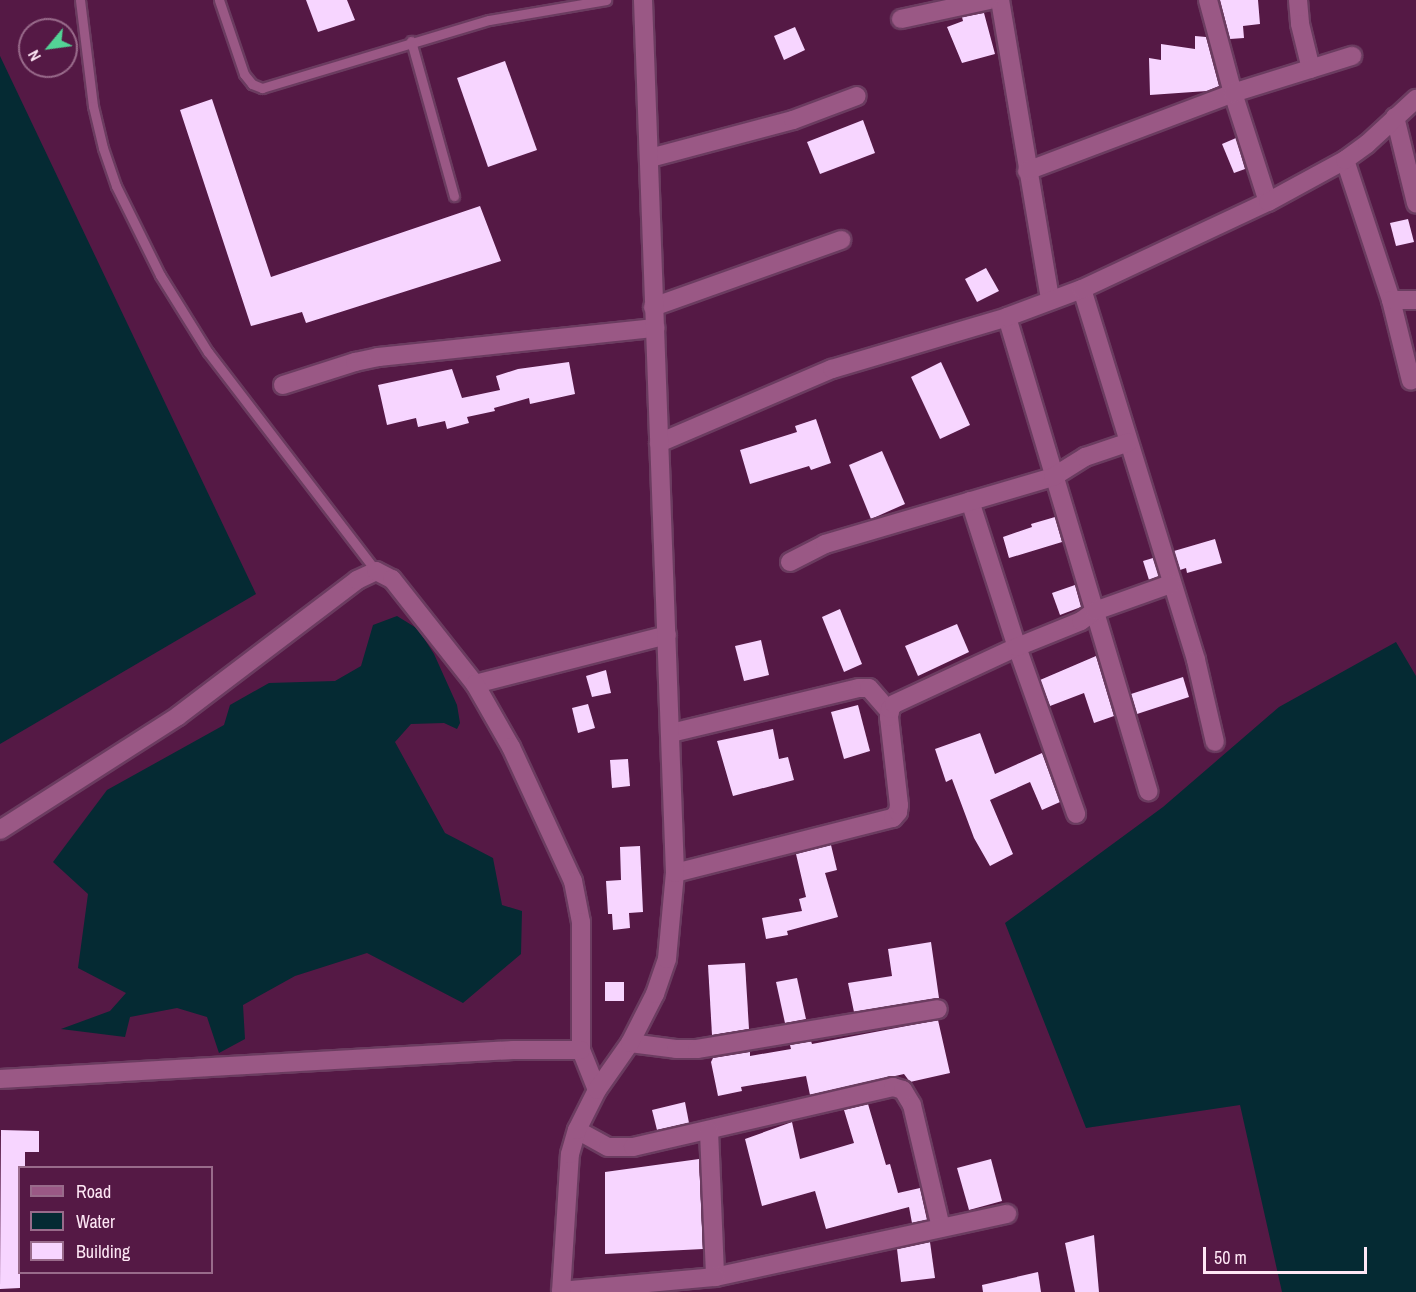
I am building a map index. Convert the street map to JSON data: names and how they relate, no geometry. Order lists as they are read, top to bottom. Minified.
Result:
{"legend":["Road","Water","Building"],"scale_bar":"50 m","north":"bottom left"}
